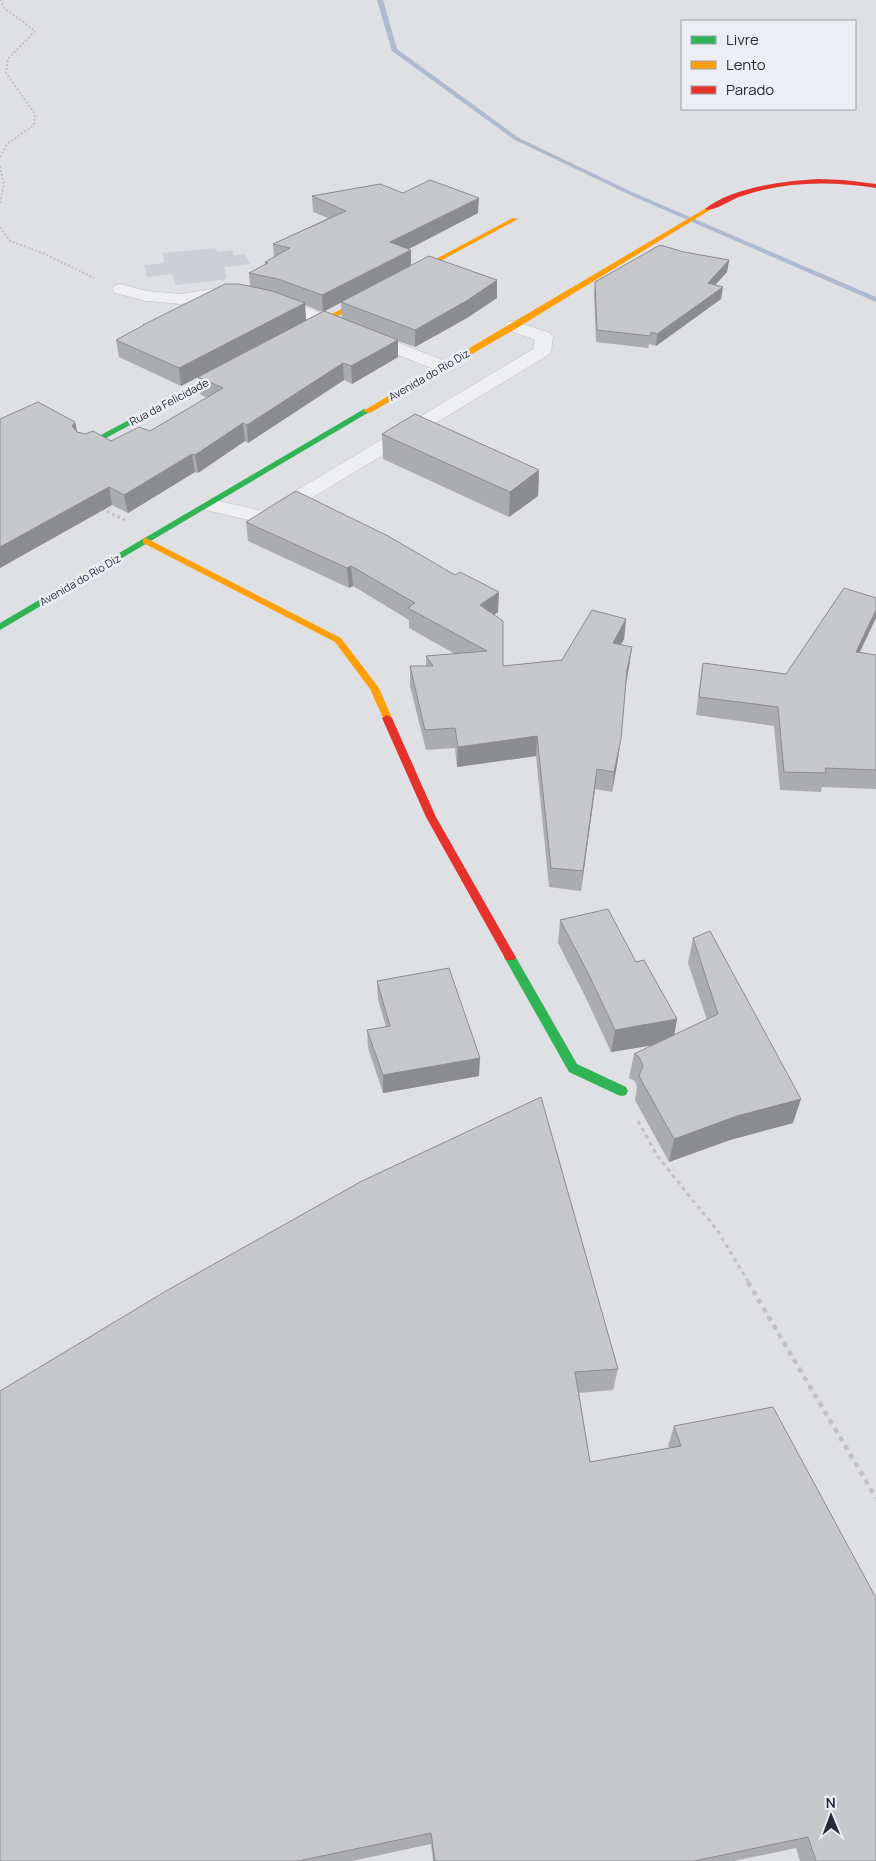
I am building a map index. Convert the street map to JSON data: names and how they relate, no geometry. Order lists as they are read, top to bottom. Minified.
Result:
{"streets":{"main road":["Avenida do Rio Diz","Rua da Felicidade"]},"legend":["Livre","Lento","Parado"],"north":"top"}
